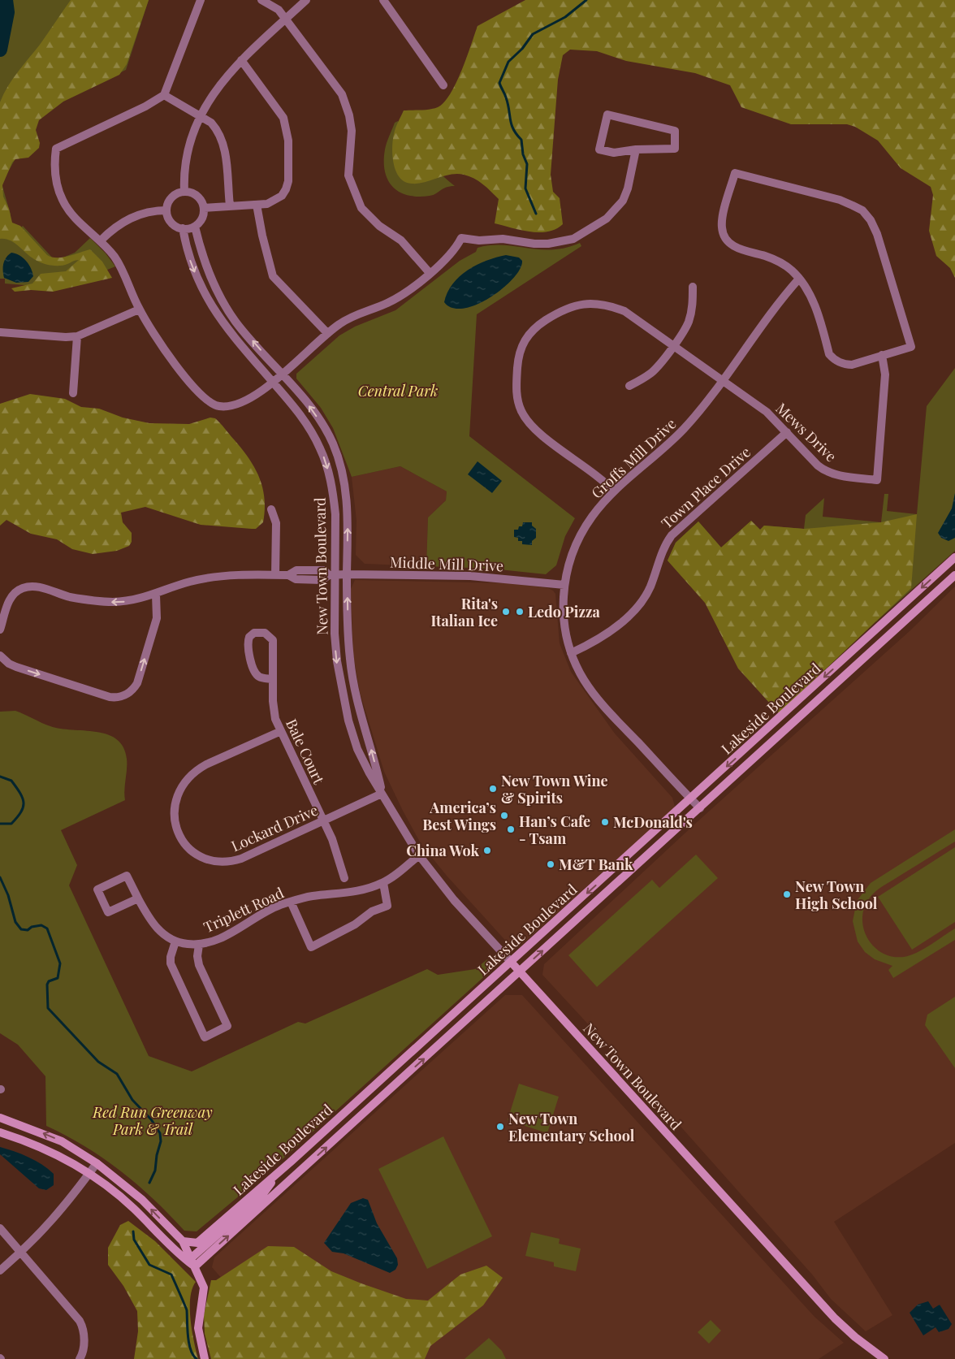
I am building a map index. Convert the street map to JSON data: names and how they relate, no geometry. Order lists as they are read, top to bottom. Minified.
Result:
{"streets":{"main road":["New Town Boulevard","Lakeside Boulevard"],"street":["Mews Drive","Groffs Mill Drive","Town Place Drive","Middle Mill Drive","Bale Court","Lockard Drive","Triplett Road"]},"crossings":[["Mews Drive","Groffs Mill Drive"],["Mews Drive","Town Place Drive"],["Groffs Mill Drive","Town Place Drive"],["Groffs Mill Drive","Middle Mill Drive"],["Groffs Mill Drive","Lakeside Boulevard"],["Middle Mill Drive","New Town Boulevard"],["New Town Boulevard","Lakeside Boulevard"],["New Town Boulevard","Lockard Drive"],["New Town Boulevard","Triplett Road"],["Bale Court","Lockard Drive"]],"parks":["Central Park","Red Run Greenway Park & Trail"],"places":["Rita's Italian Ice","Ledo Pizza","New Town Wine & Spirits","America’s Best Wings","McDonald's","Han’s Cafe - Tsam","China Wok","M&T Bank","New Town High School","New Town Elementary School"]}
